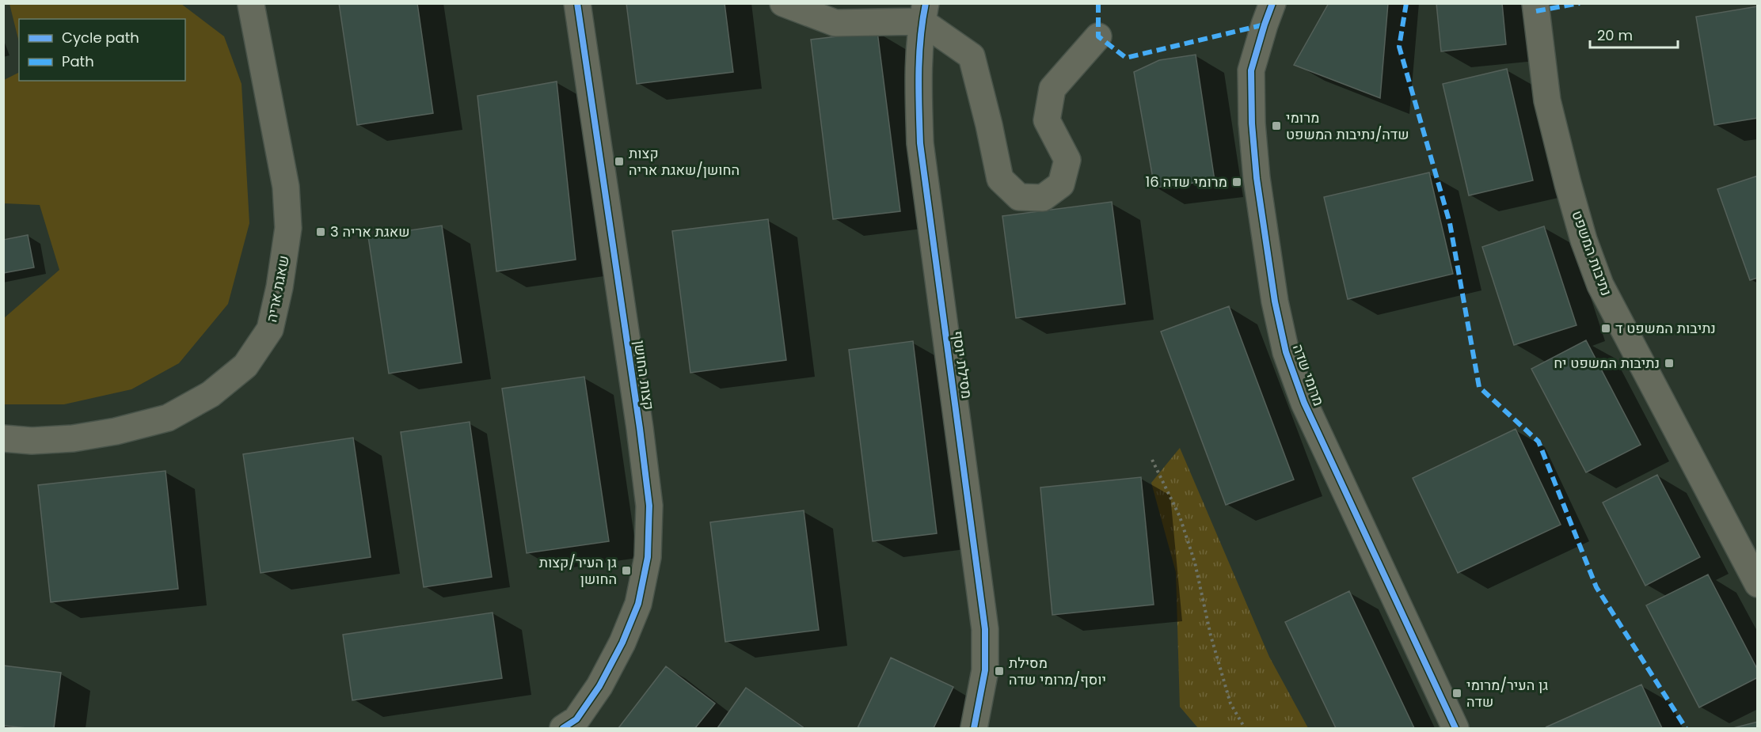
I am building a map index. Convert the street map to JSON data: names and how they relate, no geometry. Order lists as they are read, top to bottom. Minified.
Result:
{"streets":{"street":["נתיבות המשפט","שאגת אריה","מסילת יוסף","קצות החושן","מרומי שדה"]},"places":{"transit":["מרומי שדה/נתיבות המשפט","קצות החושן/שאגת אריה","מרומי שדה 16","שאגת אריה 3","נתיבות המשפט ד","נתיבות המשפט יח","גן העיר/קצות החושן","מסילת יוסף/מרומי שדה","גן העיר/מרומי שדה"]},"legend":["Cycle path","Path"],"scale_bar":"20 m"}
